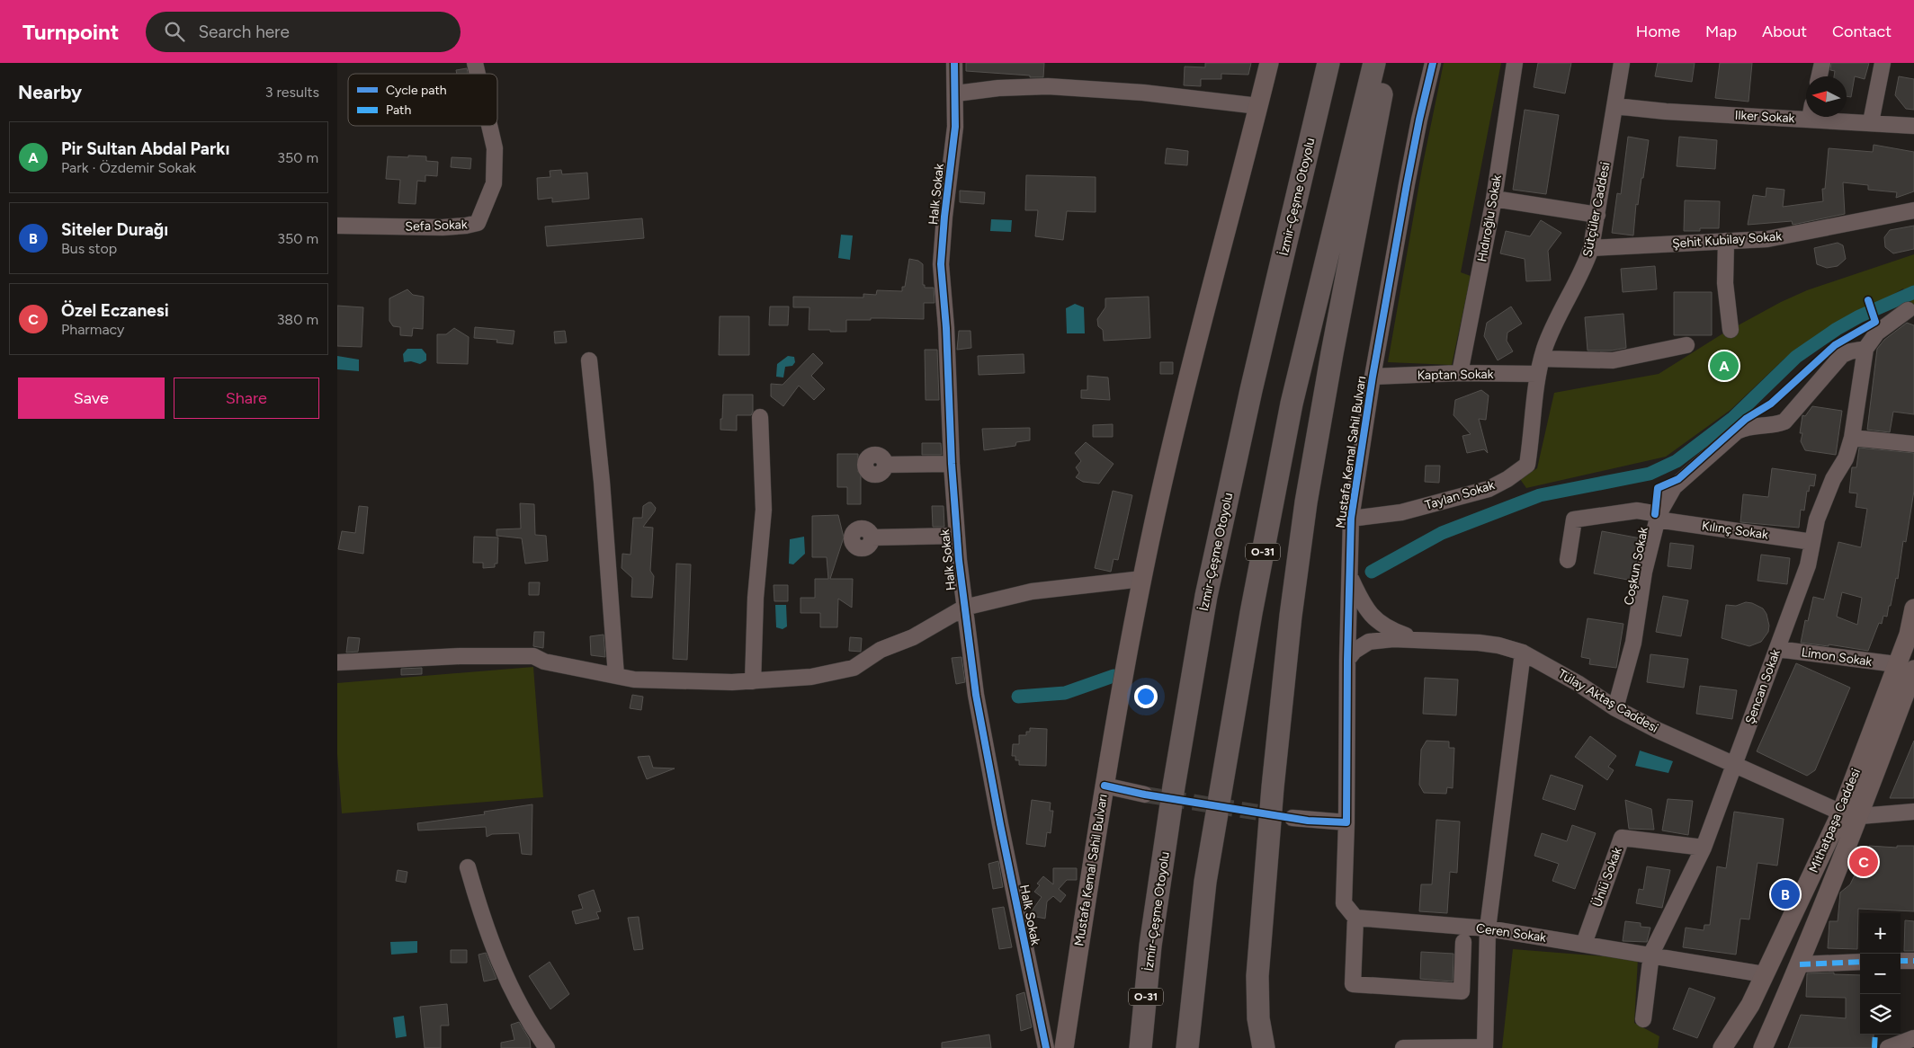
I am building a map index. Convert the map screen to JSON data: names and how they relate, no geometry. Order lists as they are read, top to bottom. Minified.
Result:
{"streets":{"highway":["İzmir-Çeşme Otoyolu","O-31"],"main road":["Mustafa Kemal Sahil Bulvarı","Mithatpaşa Caddesi"],"street":["Ilker Sokak","Halk Sokak","Sütçüler Caddesi","Hıdıroğlu Sokak","Sefa Sokak","Şehit Kubilay Sokak","Kaptan Sokak","Taylan Sokak","Kılınç Sokak","Coşkun Sokak","Limon Sokak","Şencan Sokak","Tülay Aktaş Caddesi","Ünlü Sokak","Ceren Sokak"]},"crossings":[["Ilker Sokak","Sütçüler Caddesi"],["Sütçüler Caddesi","Şehit Kubilay Sokak"],["Sütçüler Caddesi","Kaptan Sokak"],["Sütçüler Caddesi","Taylan Sokak"],["Hıdıroğlu Sokak","Kaptan Sokak"],["Kaptan Sokak","Mustafa Kemal Sahil Bulvarı"],["Kaptan Sokak","Taylan Sokak"],["Mustafa Kemal Sahil Bulvarı","Taylan Sokak"],["Kılınç Sokak","Coşkun Sokak"],["Kılınç Sokak","Şencan Sokak"],["Coşkun Sokak","Şencan Sokak"],["Coşkun Sokak","Tülay Aktaş Caddesi"],["Limon Sokak","Şencan Sokak"],["Limon Sokak","Mithatpaşa Caddesi"],["Şencan Sokak","Tülay Aktaş Caddesi"],["Şencan Sokak","Ünlü Sokak"],["Şencan Sokak","Ceren Sokak"],["Tülay Aktaş Caddesi","Mithatpaşa Caddesi"],["Mithatpaşa Caddesi","Ceren Sokak"],["Ünlü Sokak","Ceren Sokak"]],"legend":["Cycle path","Path"],"north":"left","page":{"header":"Turnpoint","search":"Search here","nav":["Home","Map","About","Contact"],"heading":["Nearby","3 results"],"list":[{"mark":"A","name":"Pir Sultan Abdal Parkı","note":"Park · Özdemir Sokak","value":"350 m"},{"mark":"B","name":"Siteler Durağı","note":"Bus stop","value":"350 m"},{"mark":"C","name":"Özel Eczanesi","note":"Pharmacy","value":"380 m"}],"pins":["A","C","B"],"buttons":["Save","Share"],"map_buttons":["+","−"]}}
